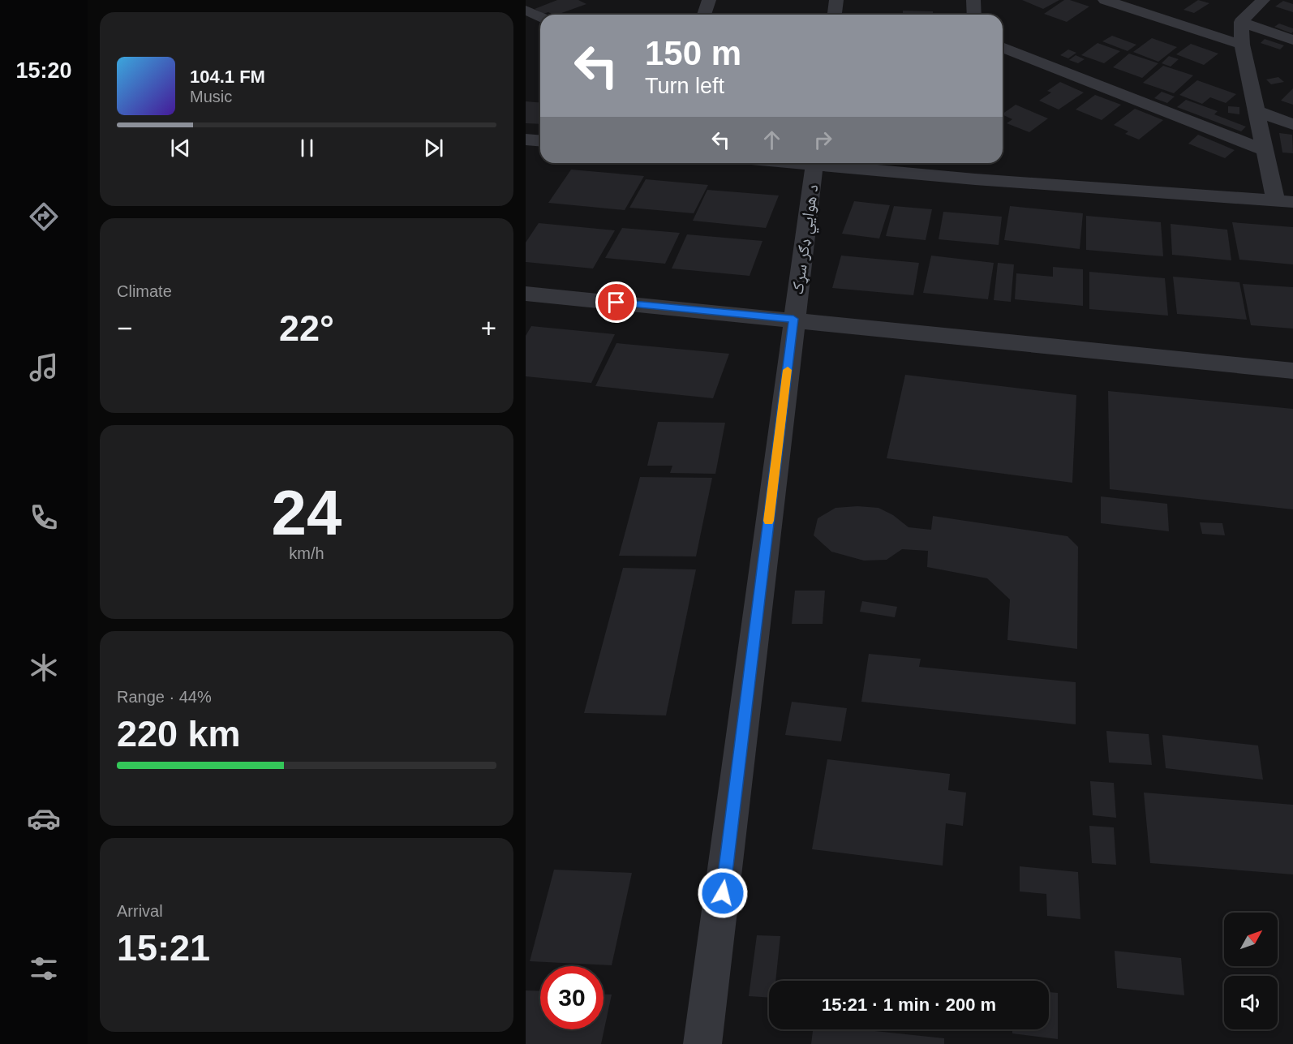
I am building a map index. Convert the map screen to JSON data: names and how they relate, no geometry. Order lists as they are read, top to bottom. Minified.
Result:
{"streets":{"street":["د هوايي ډګر سړک"]},"north":"top right","page":{"tabs":"15:20","turn":["150 m","Turn left"],"song":["104.1 FM","Music"],"tile":["Climate",["24","km/h"],["Range · 44%","220 km"],["Arrival","15:21"]],"heat":["−","22°","+"],"limit":"30","trip":"15:21 · 1 min · 200 m"}}
